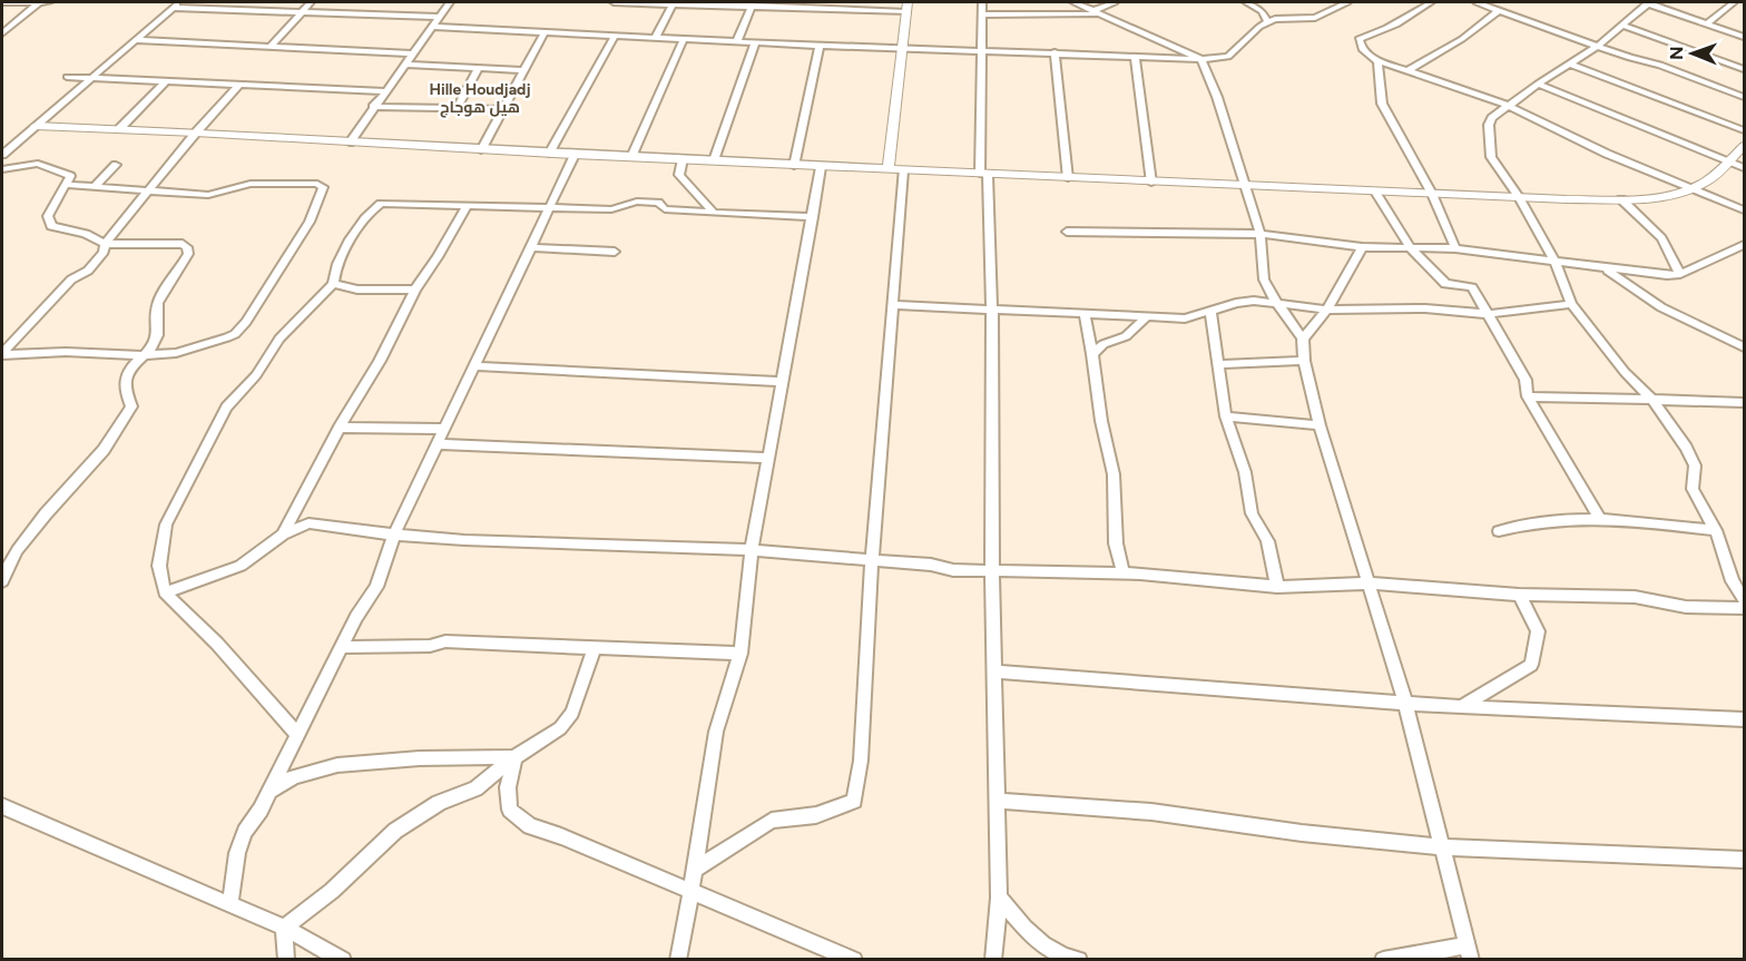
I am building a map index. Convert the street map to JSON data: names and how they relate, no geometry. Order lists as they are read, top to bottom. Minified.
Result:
{"districts":["Hille Houdjadj هيل هوجاج"],"north":"left"}
